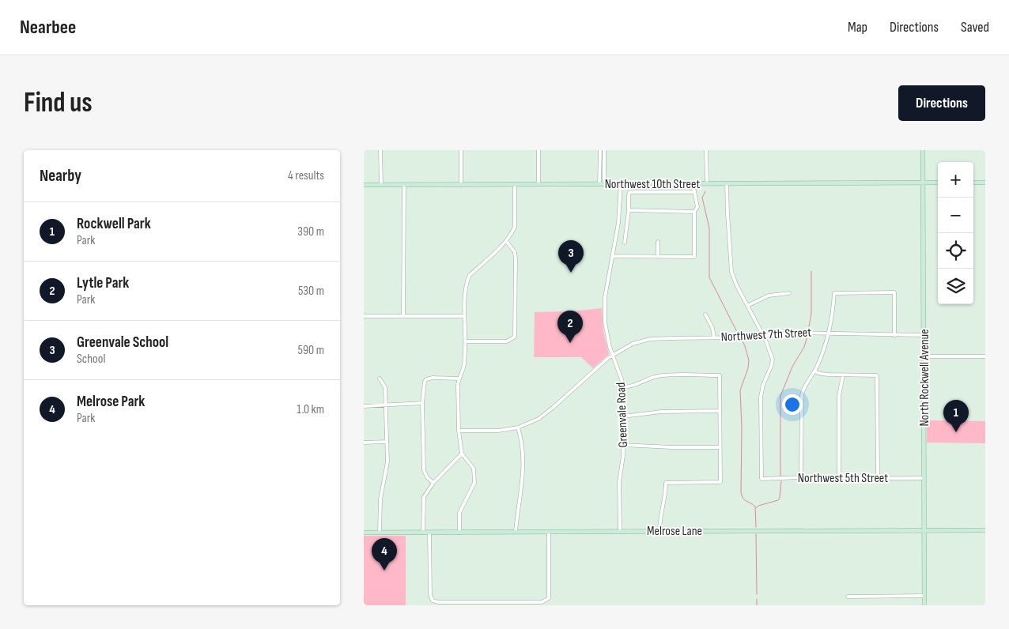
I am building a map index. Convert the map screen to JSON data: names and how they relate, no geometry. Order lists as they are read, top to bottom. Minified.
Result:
{"streets":{"main road":["Northwest 10th Street","North Rockwell Avenue","Melrose Lane"],"street":["Northwest 7th Street","Greenvale Road","Northwest 5th Street"]},"crossings":[["Northwest 10th Street","North Rockwell Avenue"],["Northwest 10th Street","Greenvale Road"],["Northwest 7th Street","North Rockwell Avenue"],["Northwest 7th Street","Greenvale Road"],["Northwest 7th Street","Northwest 5th Street"],["North Rockwell Avenue","Northwest 5th Street"],["North Rockwell Avenue","Melrose Lane"],["Greenvale Road","Melrose Lane"]],"page":{"header":"Nearbee","nav":["Map","Directions","Saved"],"buttons":"Directions","title":"Find us","heading":["Nearby","4 results"],"map_buttons":["+","−"],"list":[{"mark":"1","name":"Rockwell Park","note":"Park","value":"390 m"},{"mark":"2","name":"Lytle Park","note":"Park","value":"530 m"},{"mark":"3","name":"Greenvale School","note":"School","value":"590 m"},{"mark":"4","name":"Melrose Park","note":"Park","value":"1.0 km"}],"pins":["3","2","1","4"]}}
